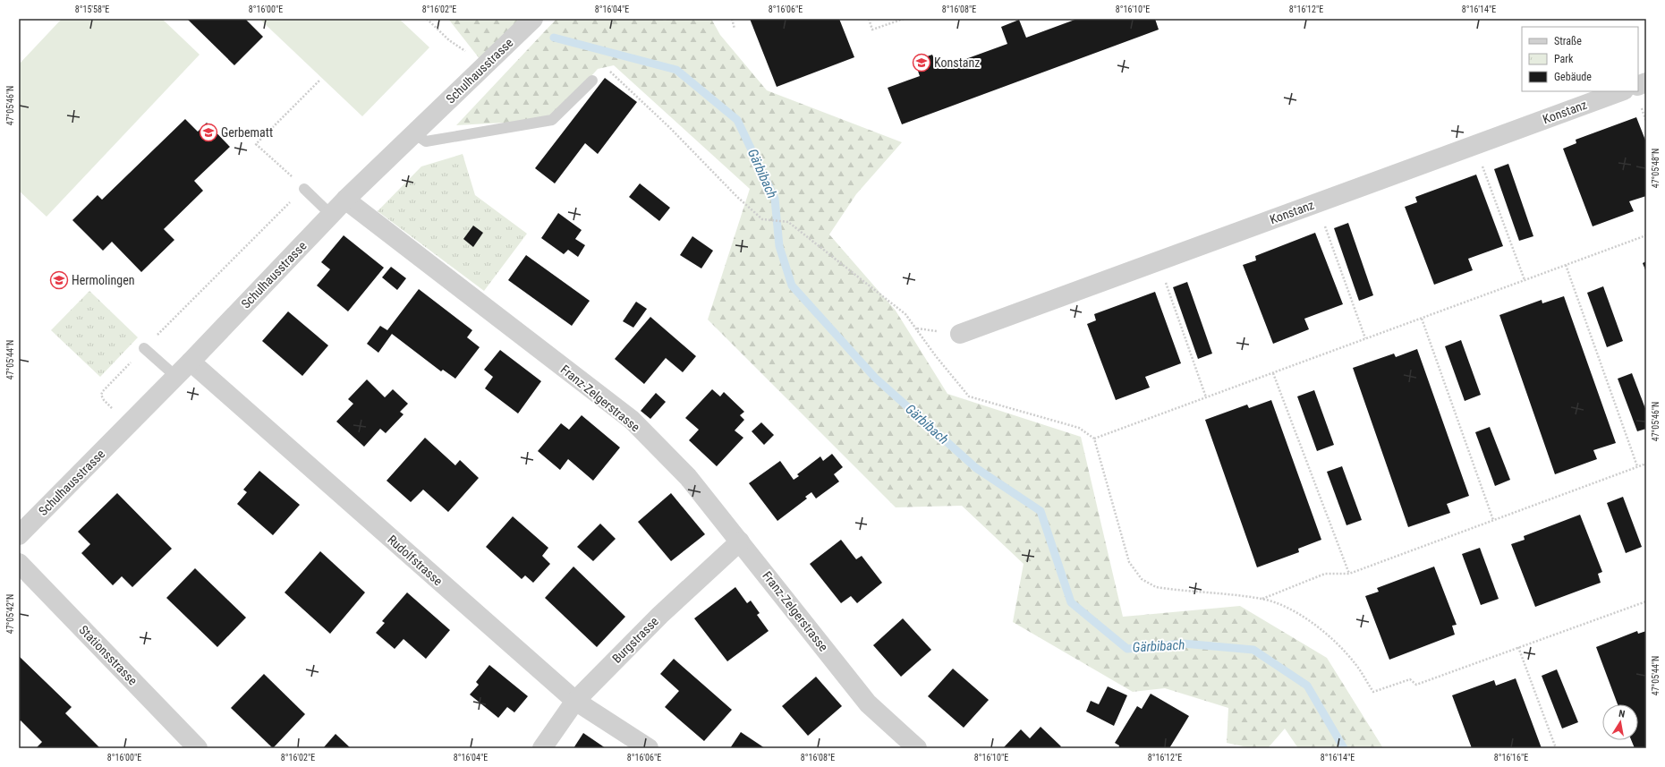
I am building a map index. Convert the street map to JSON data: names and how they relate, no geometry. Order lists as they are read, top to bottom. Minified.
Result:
{"streets":{"street":["Schulhausstrasse","Konstanz","Franz-Zelgerstrasse","Rudolfstrasse","Burgstrasse","Stationsstrasse"]},"crossings":[["Schulhausstrasse","Franz-Zelgerstrasse"],["Schulhausstrasse","Rudolfstrasse"],["Franz-Zelgerstrasse","Burgstrasse"],["Rudolfstrasse","Burgstrasse"]],"water":["Gärbibach"],"places":{"school or university":["Konstanz","Gerbematt","Hermolingen"]},"legend":["Straße","Park","Gebäude"],"north":"top","coordinates":["8°15'58\"E","8°16'00\"E","8°16'02\"E","8°16'04\"E","8°16'06\"E","8°16'08\"E","8°16'10\"E","8°16'12\"E","8°16'14\"E","47°05'46\"N","47°05'48\"N","47°05'44\"N","47°05'42\"N","8°16'16\"E"]}
